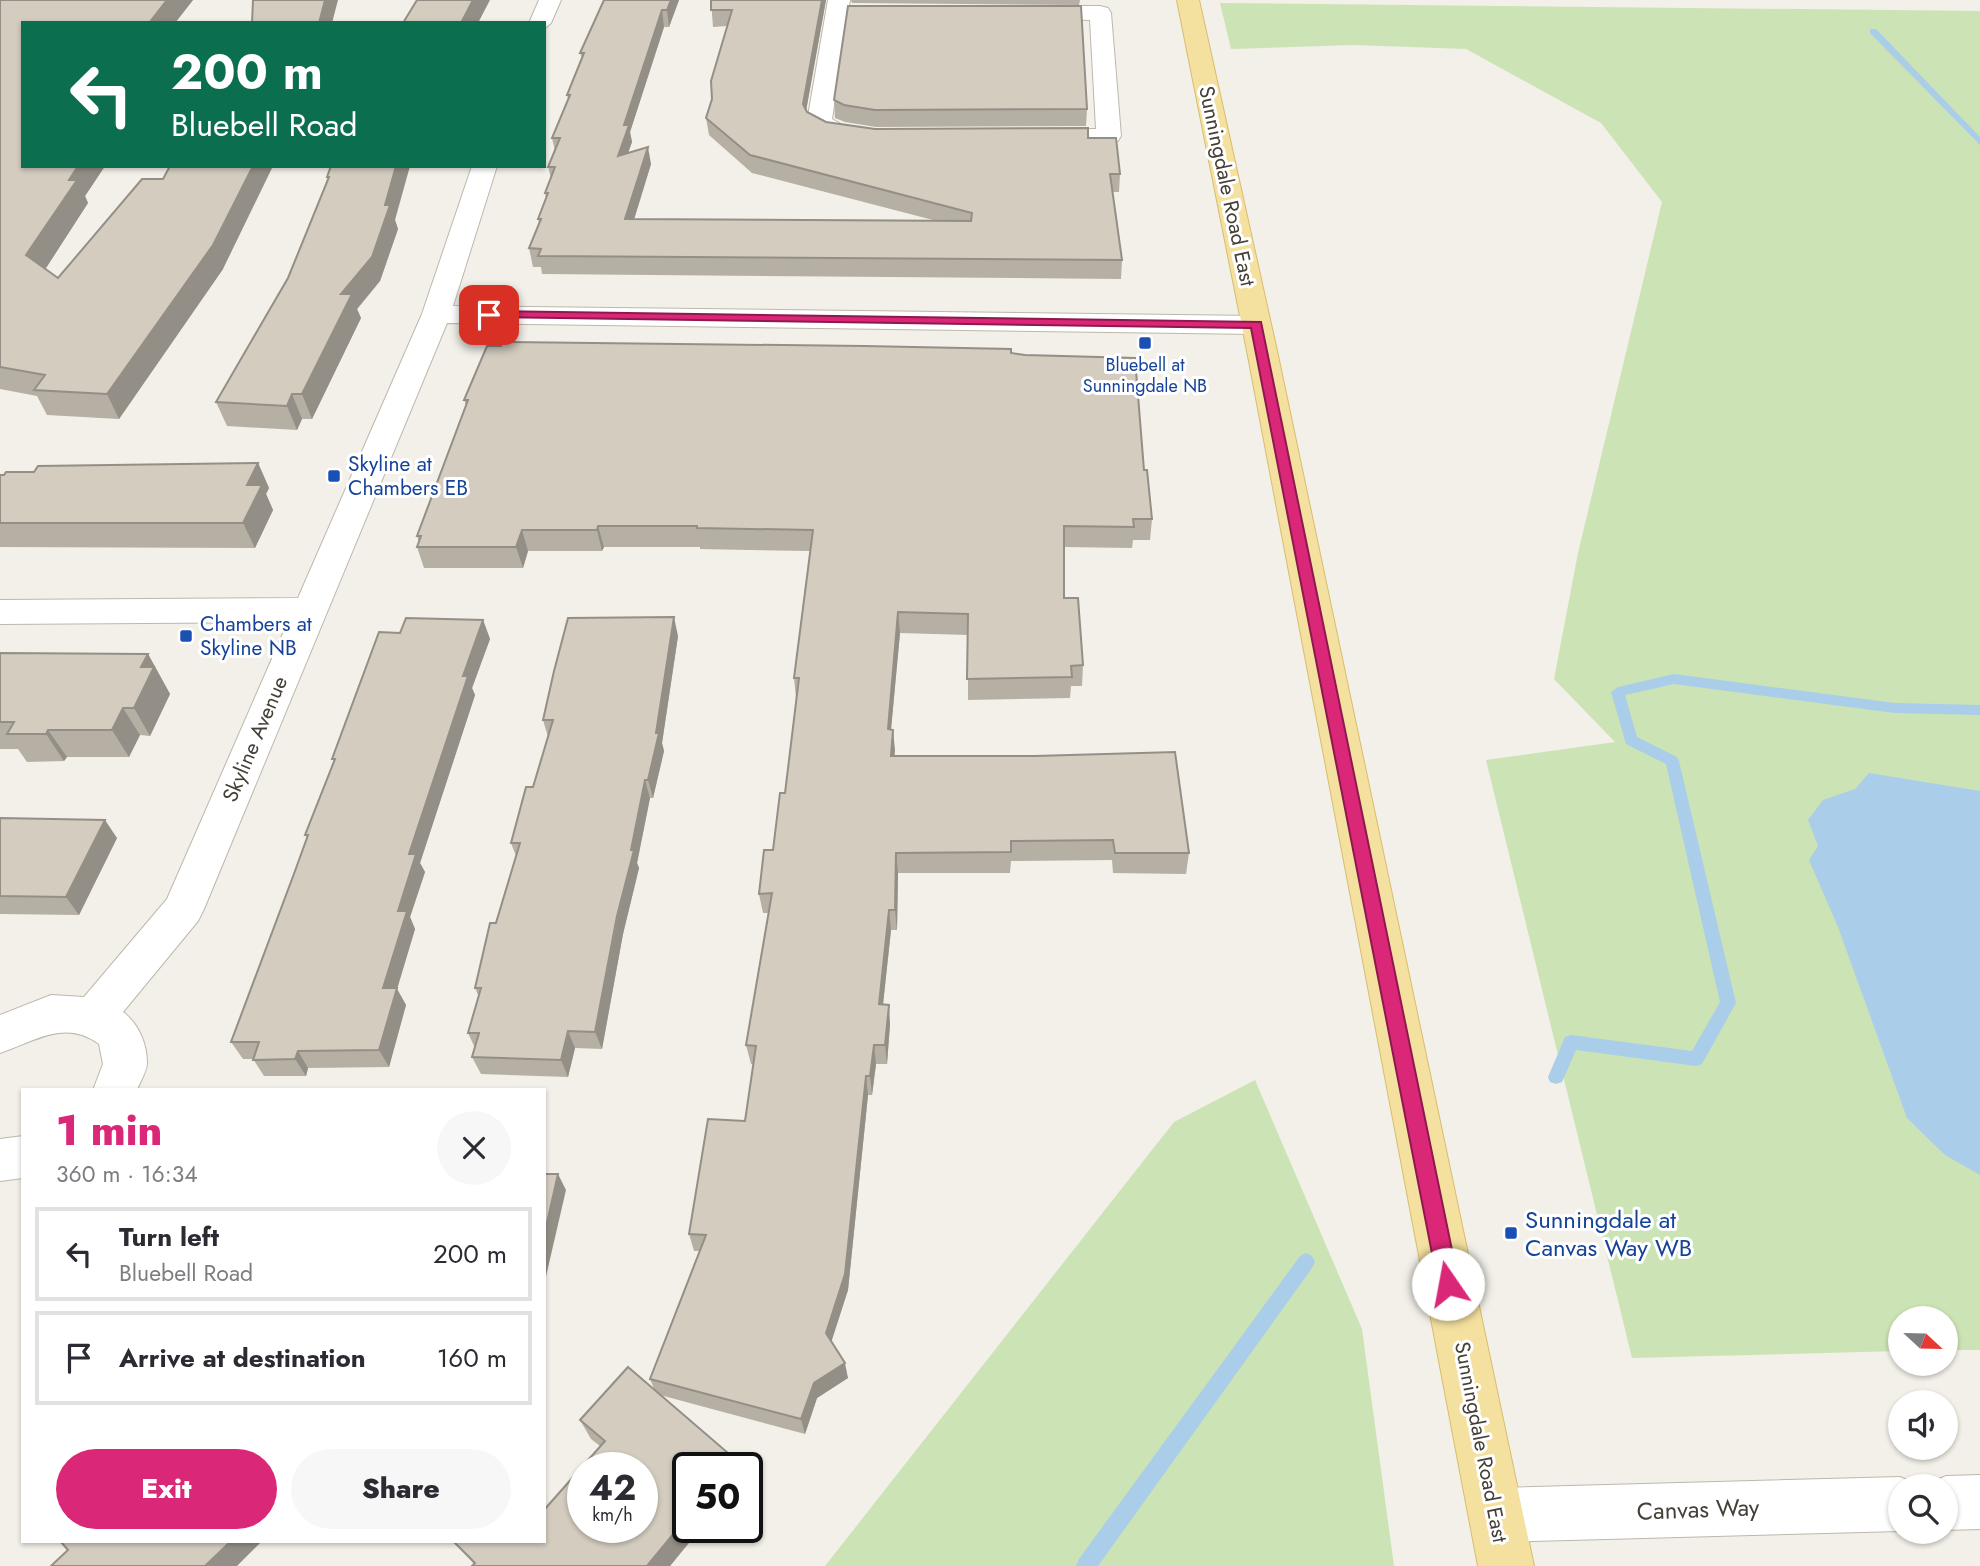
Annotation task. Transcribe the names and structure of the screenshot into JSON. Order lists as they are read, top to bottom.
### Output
{
  "streets": {
    "main road": ["Sunningdale Road East"],
    "street": ["Skyline Avenue", "Canvas Way"]
  },
  "crossings": [
    ["Sunningdale Road East", "Canvas Way"]
  ],
  "places": {
    "transit": [
      "Bluebell at Sunningdale NB",
      "Skyline at Chambers EB",
      "Chambers at Skyline NB",
      "Sunningdale at Canvas Way WB"
    ]
  },
  "north": "right",
  "page": {
    "turn": ["200 m", "Bluebell Road"],
    "heading": ["1 min", "360 m · 16:34"],
    "list": [
      {
        "name": "Turn left",
        "note": "Bluebell Road",
        "value": "200 m"
      },
      {
        "name": "Arrive at destination",
        "value": "160 m"
      }
    ],
    "buttons": ["Exit", "Share"],
    "speed": "42 km/h",
    "limit": "50"
  }
}
